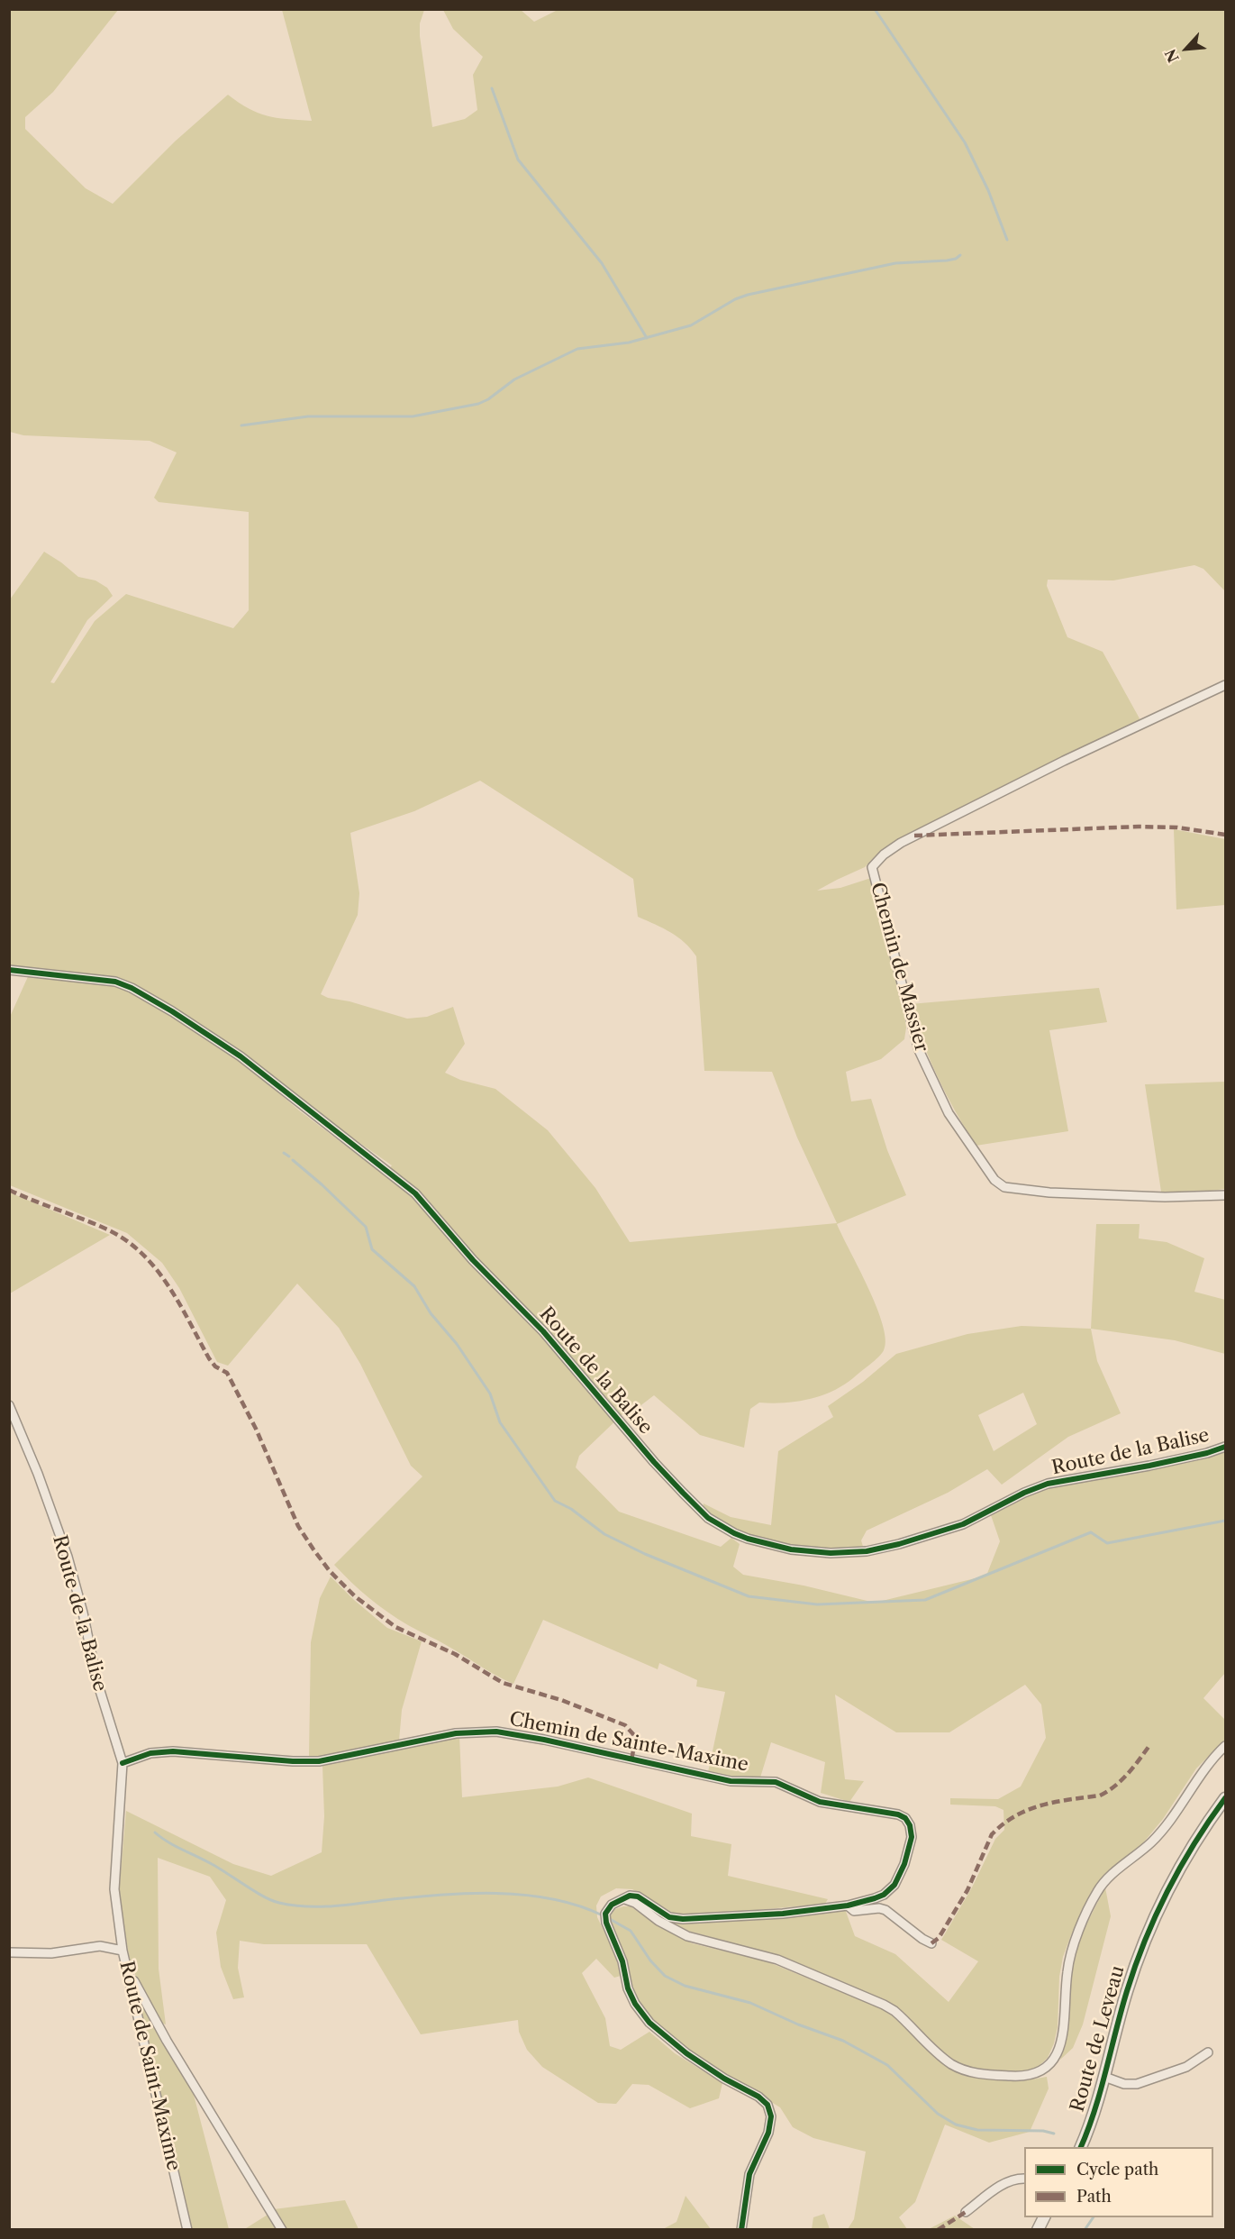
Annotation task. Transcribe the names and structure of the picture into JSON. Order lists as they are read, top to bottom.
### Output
{
  "streets": {
    "street": [
      "Chemin de Massier",
      "Route de la Balise",
      "Chemin de Sainte-Maxime",
      "Route de Leveau",
      "Route de Saint-Maxime"
    ]
  },
  "crossings": [
    ["Route de la Balise", "Chemin de Sainte-Maxime"]
  ],
  "legend": ["Cycle path", "Path"],
  "north": "bottom left"
}
